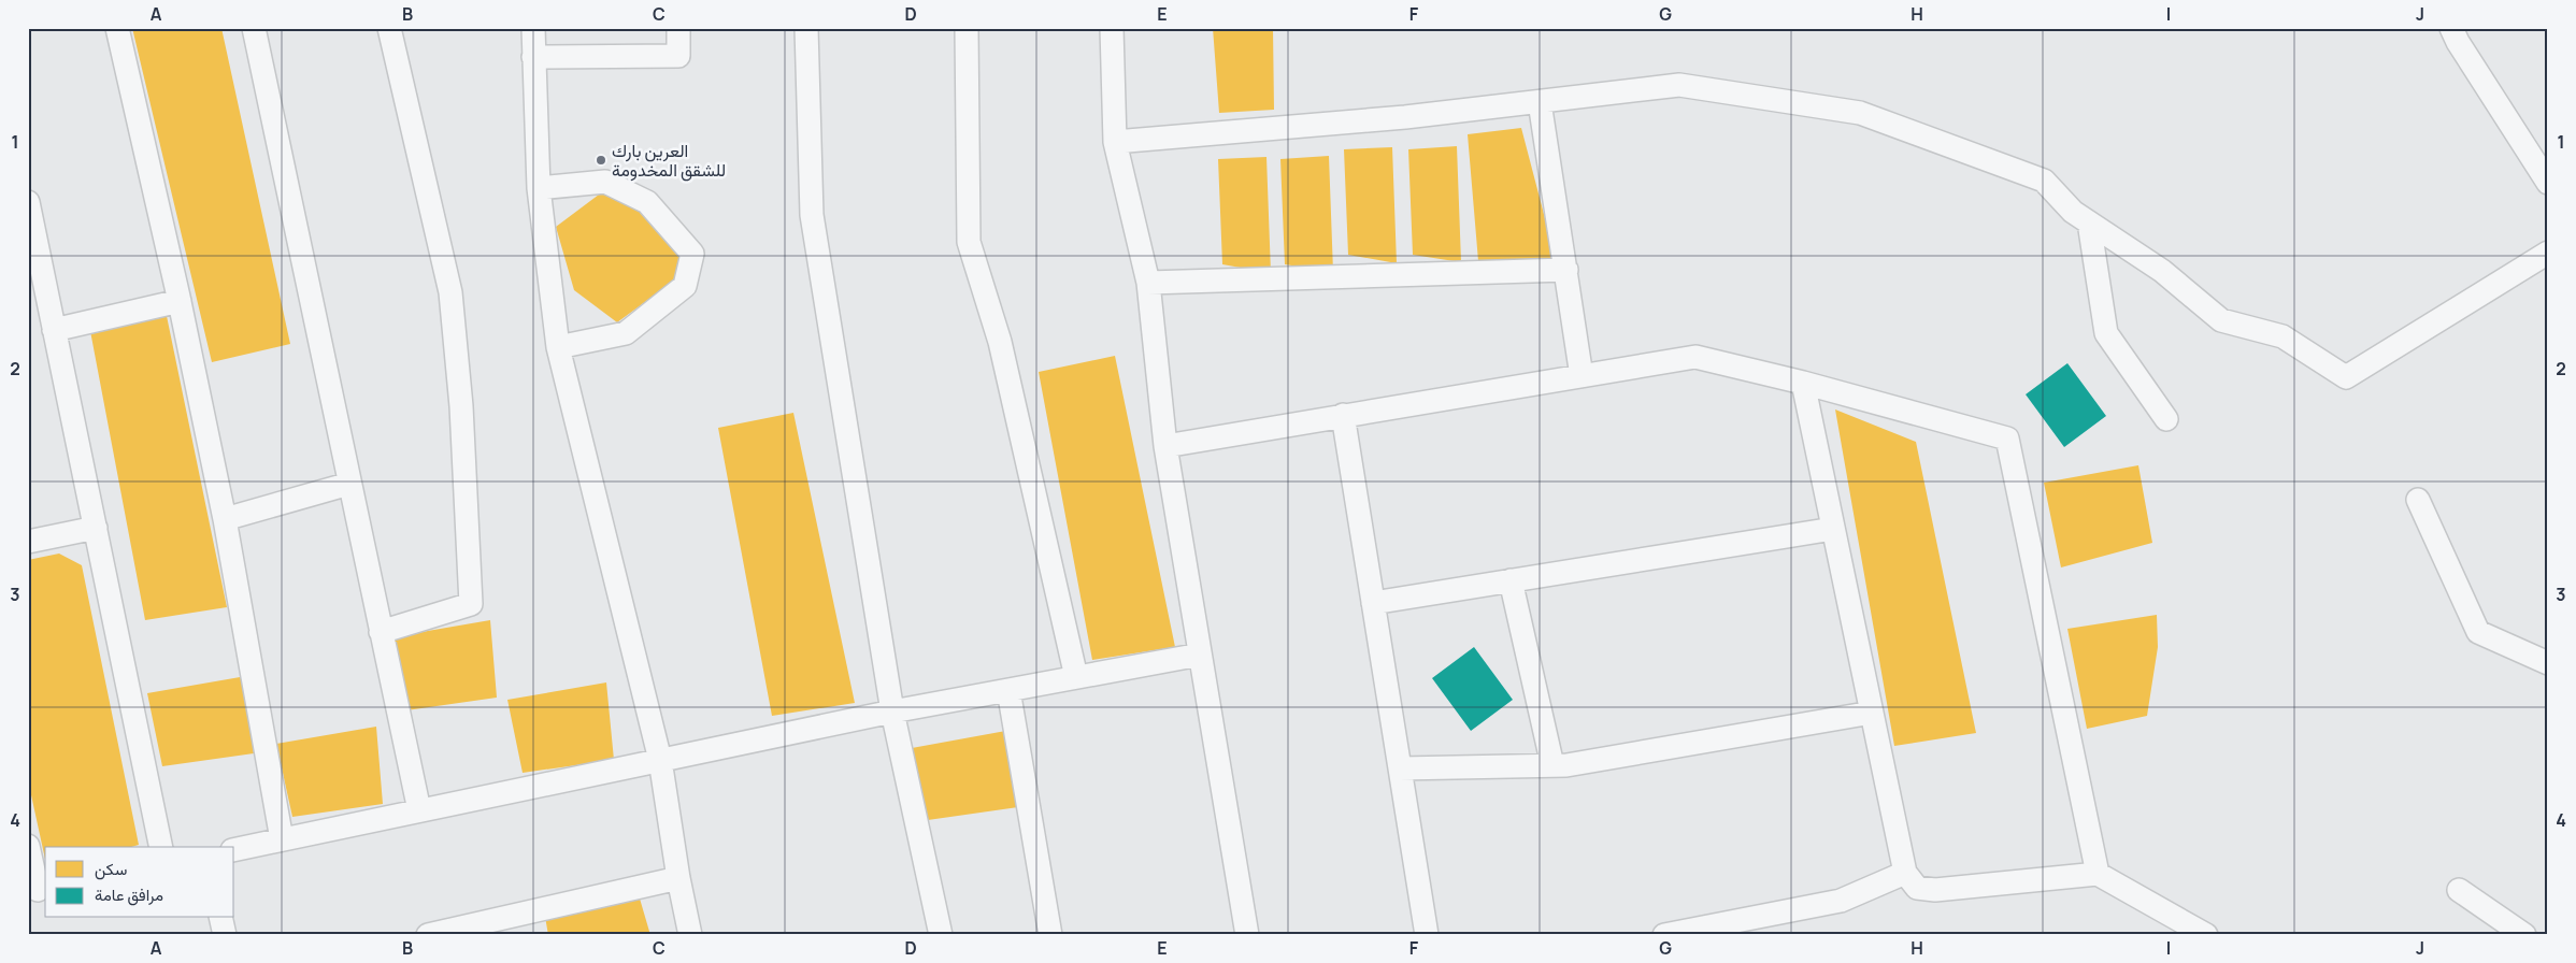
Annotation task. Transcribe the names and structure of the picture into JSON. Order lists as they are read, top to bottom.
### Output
{
  "places": ["العرين بارك للشقق المخدومة"],
  "legend": ["سكن", "مرافق عامة"],
  "grid": {
    "columns": [
      "A",
      "B",
      "C",
      "D",
      "E",
      "F",
      "G",
      "H",
      "I",
      "J"
    ],
    "rows": [
      "1",
      "2",
      "3",
      "4"
    ]
  }
}
